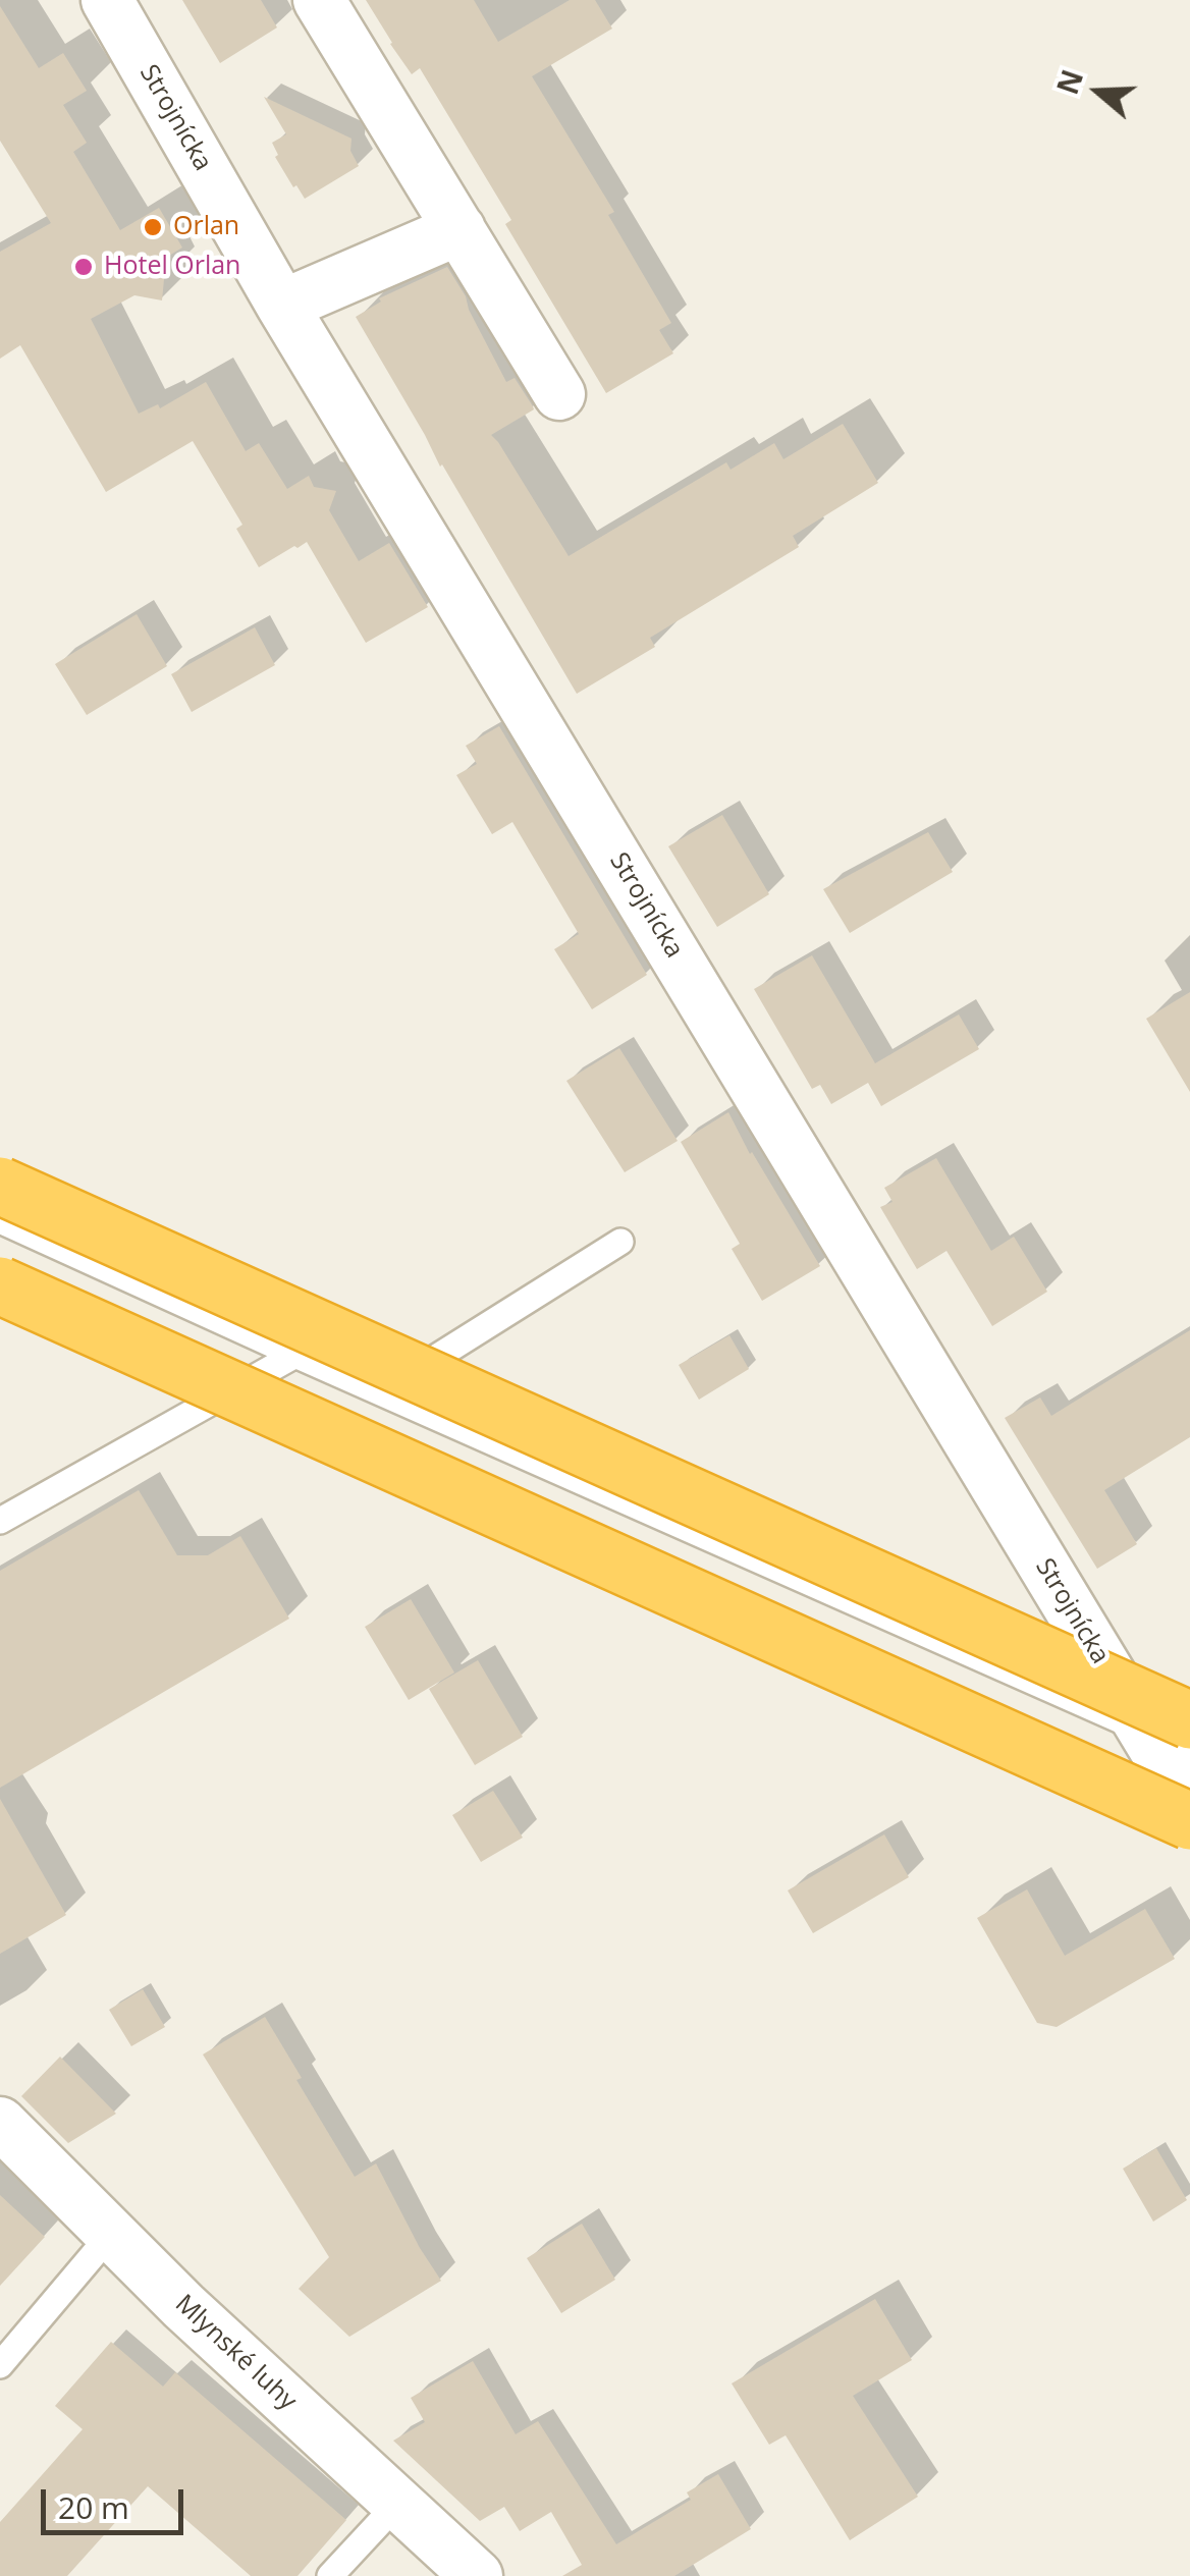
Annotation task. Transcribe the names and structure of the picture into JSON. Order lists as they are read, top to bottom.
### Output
{
  "streets": {
    "street": ["Strojnícka", "Mlynské luhy"]
  },
  "places": ["Orlan", "Hotel Orlan"],
  "scale_bar": "20 m",
  "north": "left"
}
